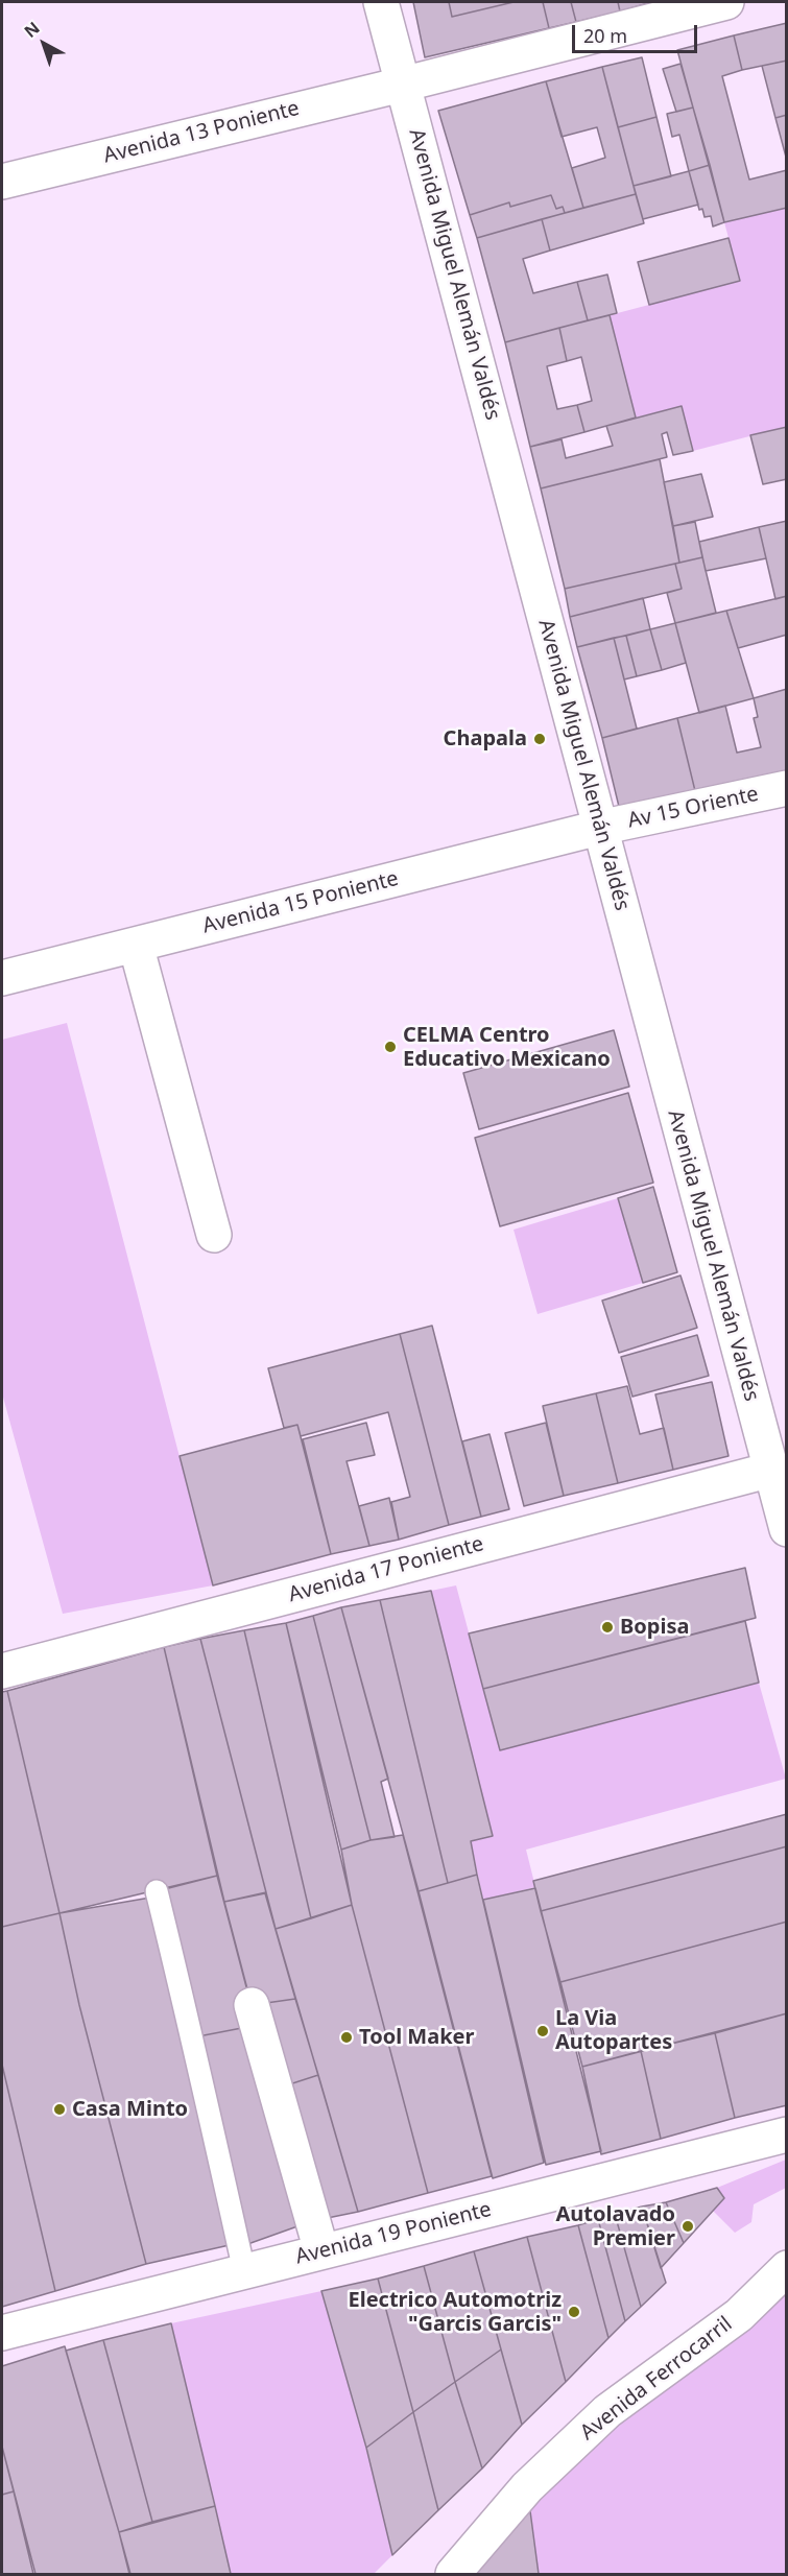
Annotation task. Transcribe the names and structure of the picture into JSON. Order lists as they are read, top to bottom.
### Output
{
  "streets": {
    "street": [
      "Avenida 13 Poniente",
      "Avenida Miguel Alemán Valdés",
      "Av 15 Oriente",
      "Avenida 15 Poniente",
      "Avenida 17 Poniente",
      "Avenida 19 Poniente",
      "Avenida Ferrocarril"
    ]
  },
  "crossings": [
    ["Avenida 13 Poniente", "Avenida Miguel Alemán Valdés"],
    ["Avenida Miguel Alemán Valdés", "Av 15 Oriente"],
    ["Avenida Miguel Alemán Valdés", "Avenida 15 Poniente"],
    ["Avenida Miguel Alemán Valdés", "Avenida 17 Poniente"],
    ["Av 15 Oriente", "Avenida 15 Poniente"]
  ],
  "places": [
    "Chapala",
    "CELMA Centro Educativo Mexicano",
    "Bopisa",
    "La Via Autopartes",
    "Tool Maker",
    "Casa Minto",
    "Autolavado Premier",
    "Electrico Automotriz \"Garcis Garcis\""
  ],
  "scale_bar": "20 m",
  "north": "top left"
}
